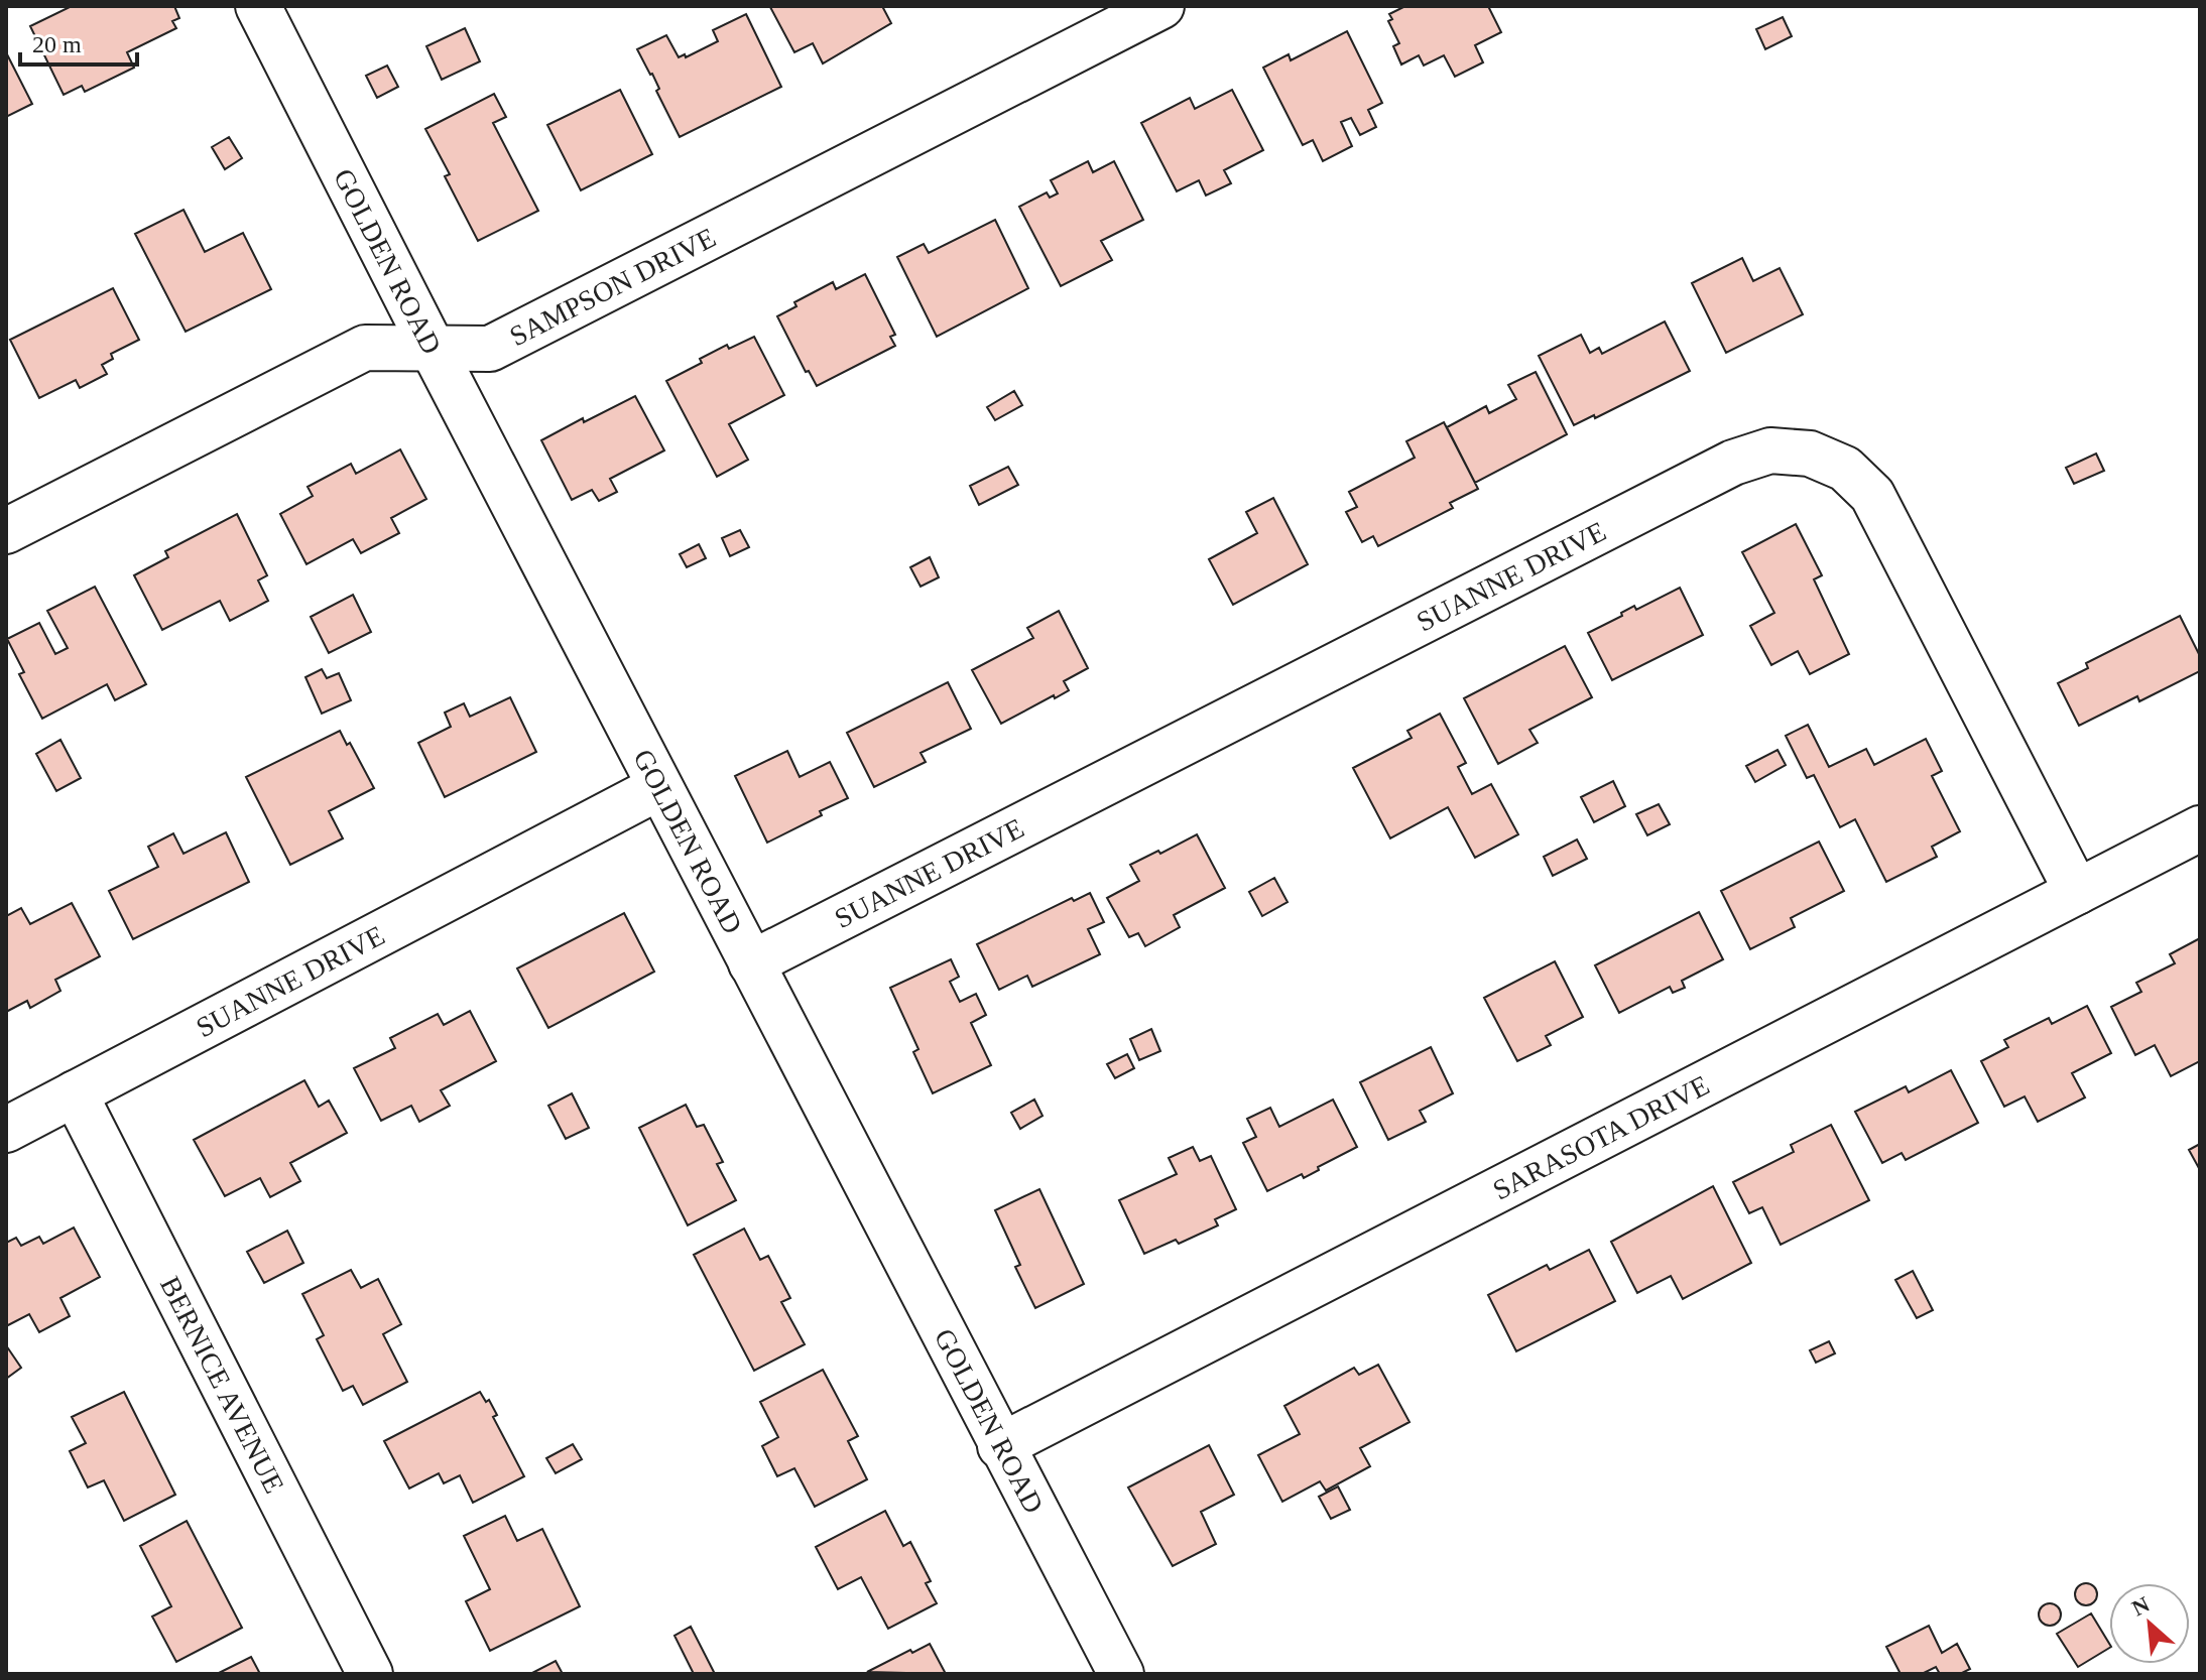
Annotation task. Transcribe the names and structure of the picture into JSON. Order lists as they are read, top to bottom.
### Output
{
  "streets": {
    "street": [
      "GOLDEN ROAD",
      "SAMPSON DRIVE",
      "SUANNE DRIVE",
      "SARASOTA DRIVE",
      "BERNICE AVENUE"
    ]
  },
  "crossings": [
    ["GOLDEN ROAD", "SAMPSON DRIVE"],
    ["GOLDEN ROAD", "SUANNE DRIVE"],
    ["GOLDEN ROAD", "SARASOTA DRIVE"],
    ["SUANNE DRIVE", "SARASOTA DRIVE"],
    ["SUANNE DRIVE", "BERNICE AVENUE"]
  ],
  "scale_bar": "20 m",
  "north": "top left"
}
